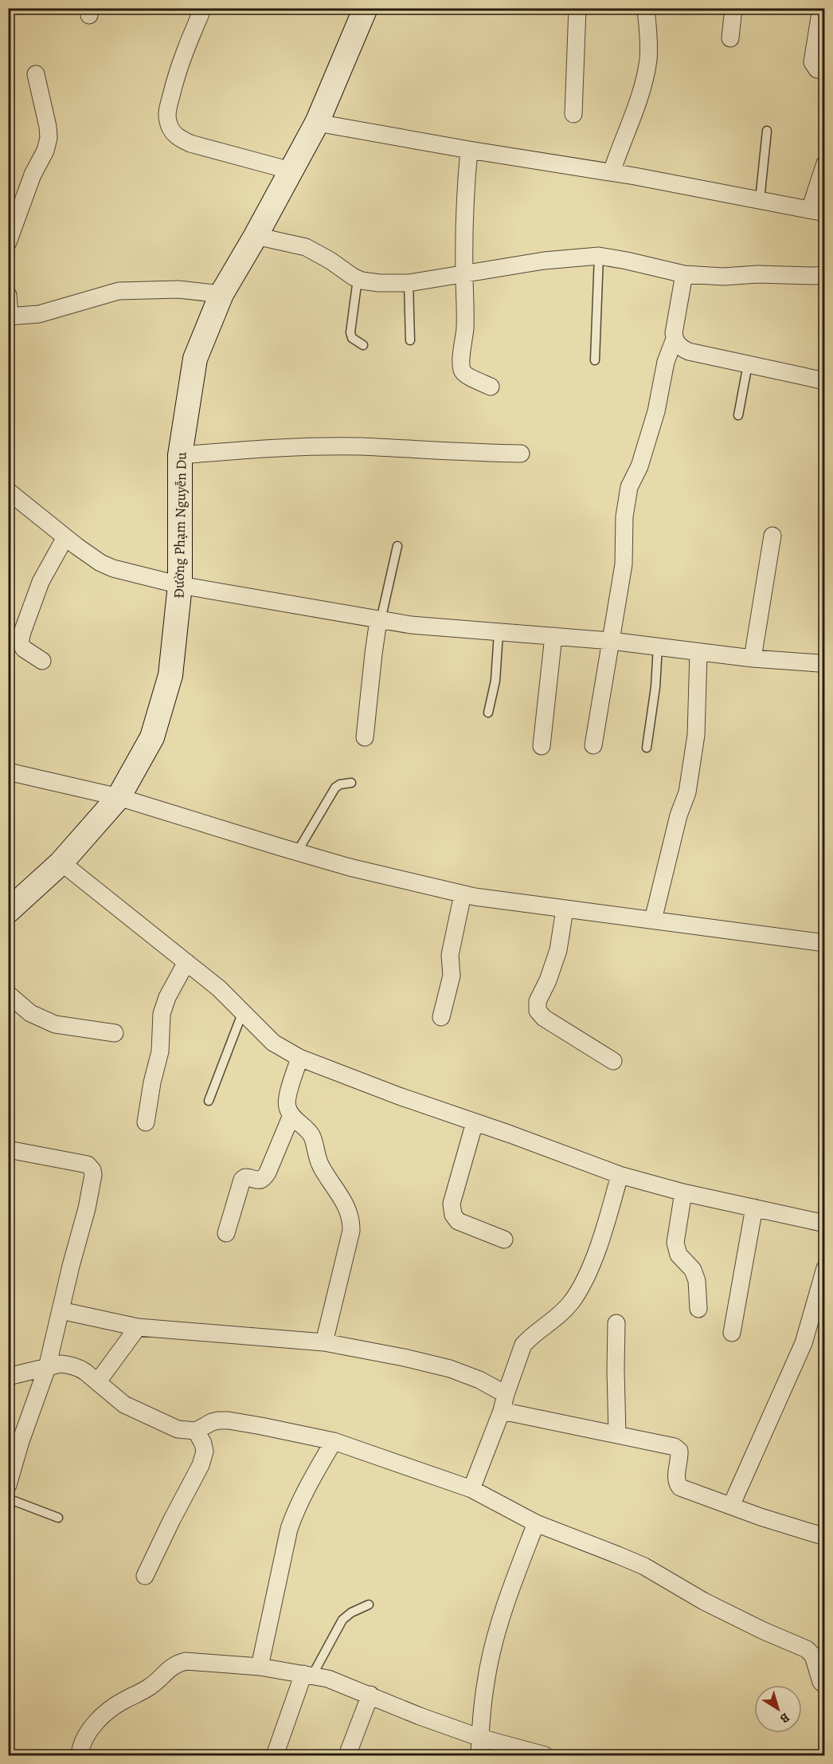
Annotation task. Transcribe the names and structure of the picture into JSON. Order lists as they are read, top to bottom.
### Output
{
  "streets": {
    "main road": ["Đường Phạm Nguyễn Du"]
  },
  "north": "bottom right"
}
